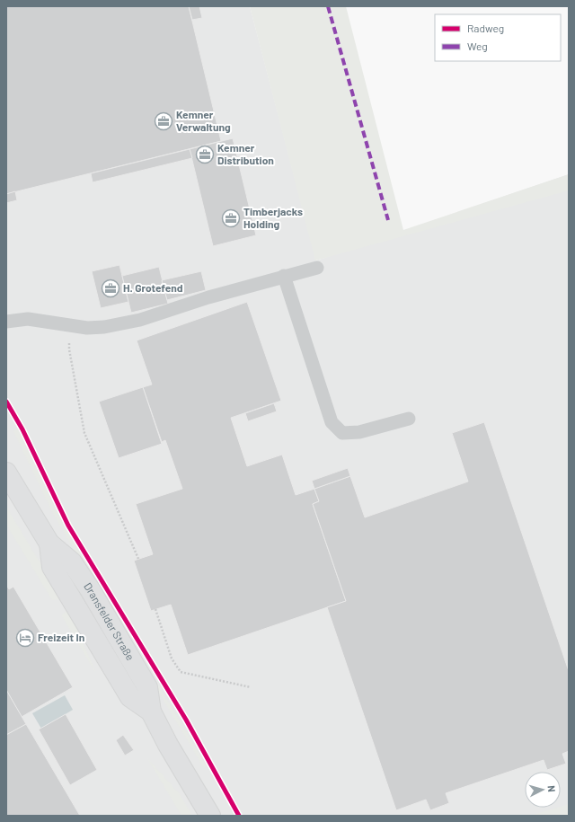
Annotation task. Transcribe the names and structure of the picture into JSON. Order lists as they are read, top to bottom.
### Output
{
  "streets": {
    "main road": ["Dransfelder Straße"]
  },
  "places": {
    "office": [
      "Kemner Verwaltung",
      "Kemner Distribution",
      "Timberjacks Holding",
      "H. Grotefend"
    ],
    "hotel": ["Freizeit In"]
  },
  "legend": ["Radweg", "Weg"],
  "north": "right"
}
